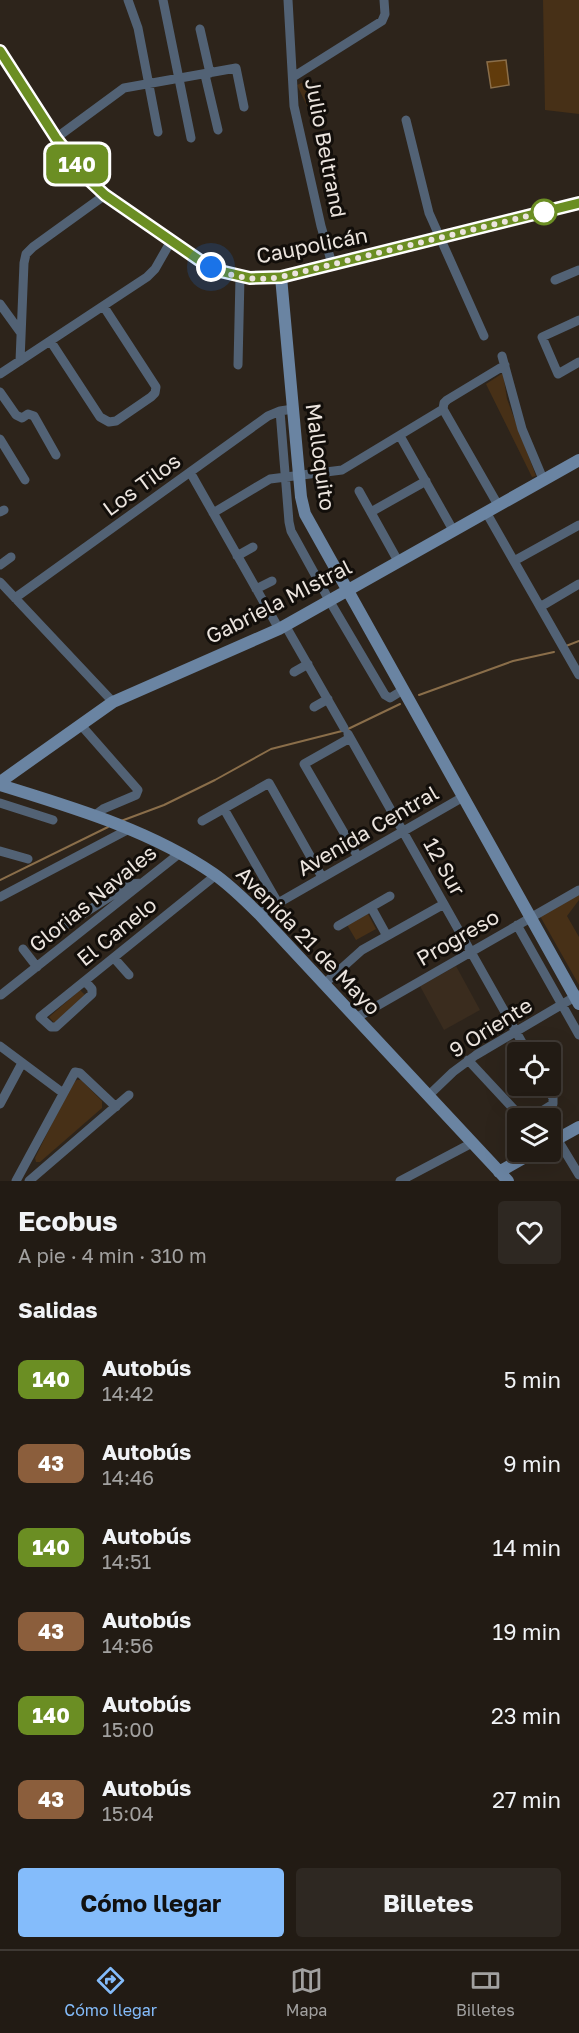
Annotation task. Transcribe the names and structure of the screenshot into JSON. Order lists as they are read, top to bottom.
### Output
{
  "streets": {
    "street": [
      "Julio Beltrand",
      "Caupolicán",
      "Malloquito",
      "Los Tilos",
      "Gabriela MIstral",
      "Avenida Central",
      "12 Sur",
      "Glorias Navales",
      "El Canelo",
      "Progreso",
      "Avenida 21 de Mayo",
      "9 Oriente"
    ]
  },
  "crossings": [
    ["Julio Beltrand", "Caupolicán"],
    ["Caupolicán", "Malloquito"],
    ["Malloquito", "Los Tilos"],
    ["Malloquito", "Gabriela MIstral"],
    ["Malloquito", "Avenida Central"],
    ["Malloquito", "Progreso"],
    ["Malloquito", "9 Oriente"],
    ["Los Tilos", "12 Sur"],
    ["Gabriela MIstral", "12 Sur"],
    ["Gabriela MIstral", "Avenida 21 de Mayo"],
    ["Avenida Central", "12 Sur"],
    ["Avenida Central", "Avenida 21 de Mayo"],
    ["12 Sur", "Progreso"],
    ["12 Sur", "9 Oriente"],
    ["Glorias Navales", "Avenida 21 de Mayo"],
    ["El Canelo", "Avenida 21 de Mayo"],
    ["Progreso", "Avenida 21 de Mayo"],
    ["Avenida 21 de Mayo", "9 Oriente"]
  ],
  "lines": ["bus line 140"],
  "page": {
    "on_map": "140",
    "heading": [
      ["Ecobus", "A pie · 4 min · 310 m"],
      "Salidas"
    ],
    "list": [
      {
        "mark": "140",
        "name": "Autobús",
        "note": "14:42",
        "value": "5 min"
      },
      {
        "mark": "43",
        "name": "Autobús",
        "note": "14:46",
        "value": "9 min"
      },
      {
        "mark": "140",
        "name": "Autobús",
        "note": "14:51",
        "value": "14 min"
      },
      {
        "mark": "43",
        "name": "Autobús",
        "note": "14:56",
        "value": "19 min"
      },
      {
        "mark": "140",
        "name": "Autobús",
        "note": "15:00",
        "value": "23 min"
      },
      {
        "mark": "43",
        "name": "Autobús",
        "note": "15:04",
        "value": "27 min"
      }
    ],
    "buttons": ["Cómo llegar", "Billetes"],
    "tabs": ["Cómo llegar", "Mapa", "Billetes"]
  }
}
